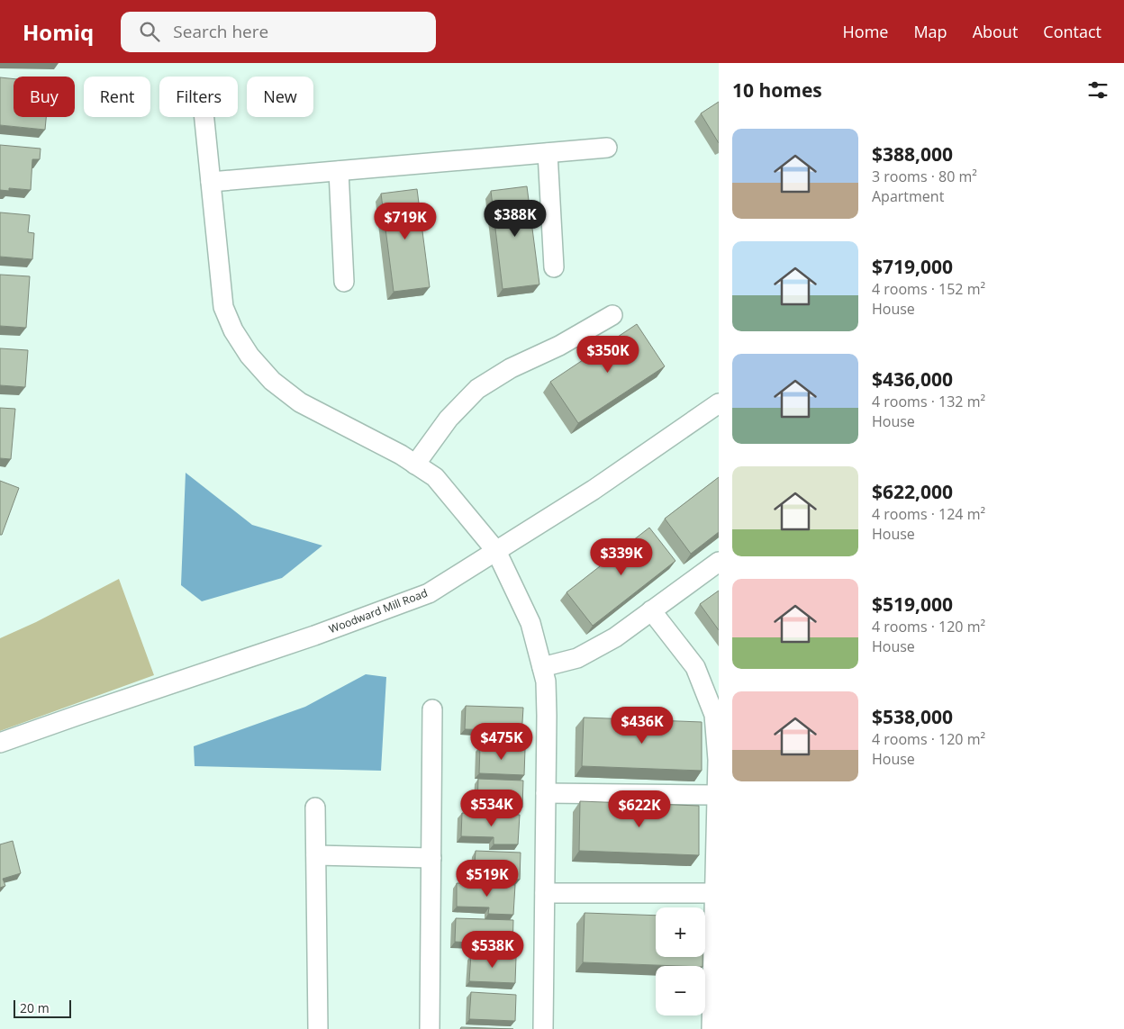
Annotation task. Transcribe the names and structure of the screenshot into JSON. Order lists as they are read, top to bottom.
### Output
{
  "streets": {
    "street": ["Woodward Mill Road"]
  },
  "scale_bar": "20 m",
  "page": {
    "header": "Homiq",
    "search": "Search here",
    "nav": [
      "Home",
      "Map",
      "About",
      "Contact"
    ],
    "heading": "10 homes",
    "chip": [
      "Buy",
      "Rent",
      "Filters",
      "New"
    ],
    "list": [
      {
        "name": "$388,000",
        "note": "3 rooms · 80 m² · Apartment"
      },
      {
        "name": "$719,000",
        "note": "4 rooms · 152 m² · House"
      },
      {
        "name": "$436,000",
        "note": "4 rooms · 132 m² · House"
      },
      {
        "name": "$622,000",
        "note": "4 rooms · 124 m² · House"
      },
      {
        "name": "$519,000",
        "note": "4 rooms · 120 m² · House"
      },
      {
        "name": "$538,000",
        "note": "4 rooms · 120 m² · House"
      }
    ],
    "price": [
      "$388K",
      "$719K",
      "$350K",
      "$339K",
      "$436K",
      "$475K",
      "$534K",
      "$622K",
      "$519K",
      "$538K"
    ],
    "map_buttons": ["+", "−"],
    "scale": "20 m"
  }
}
